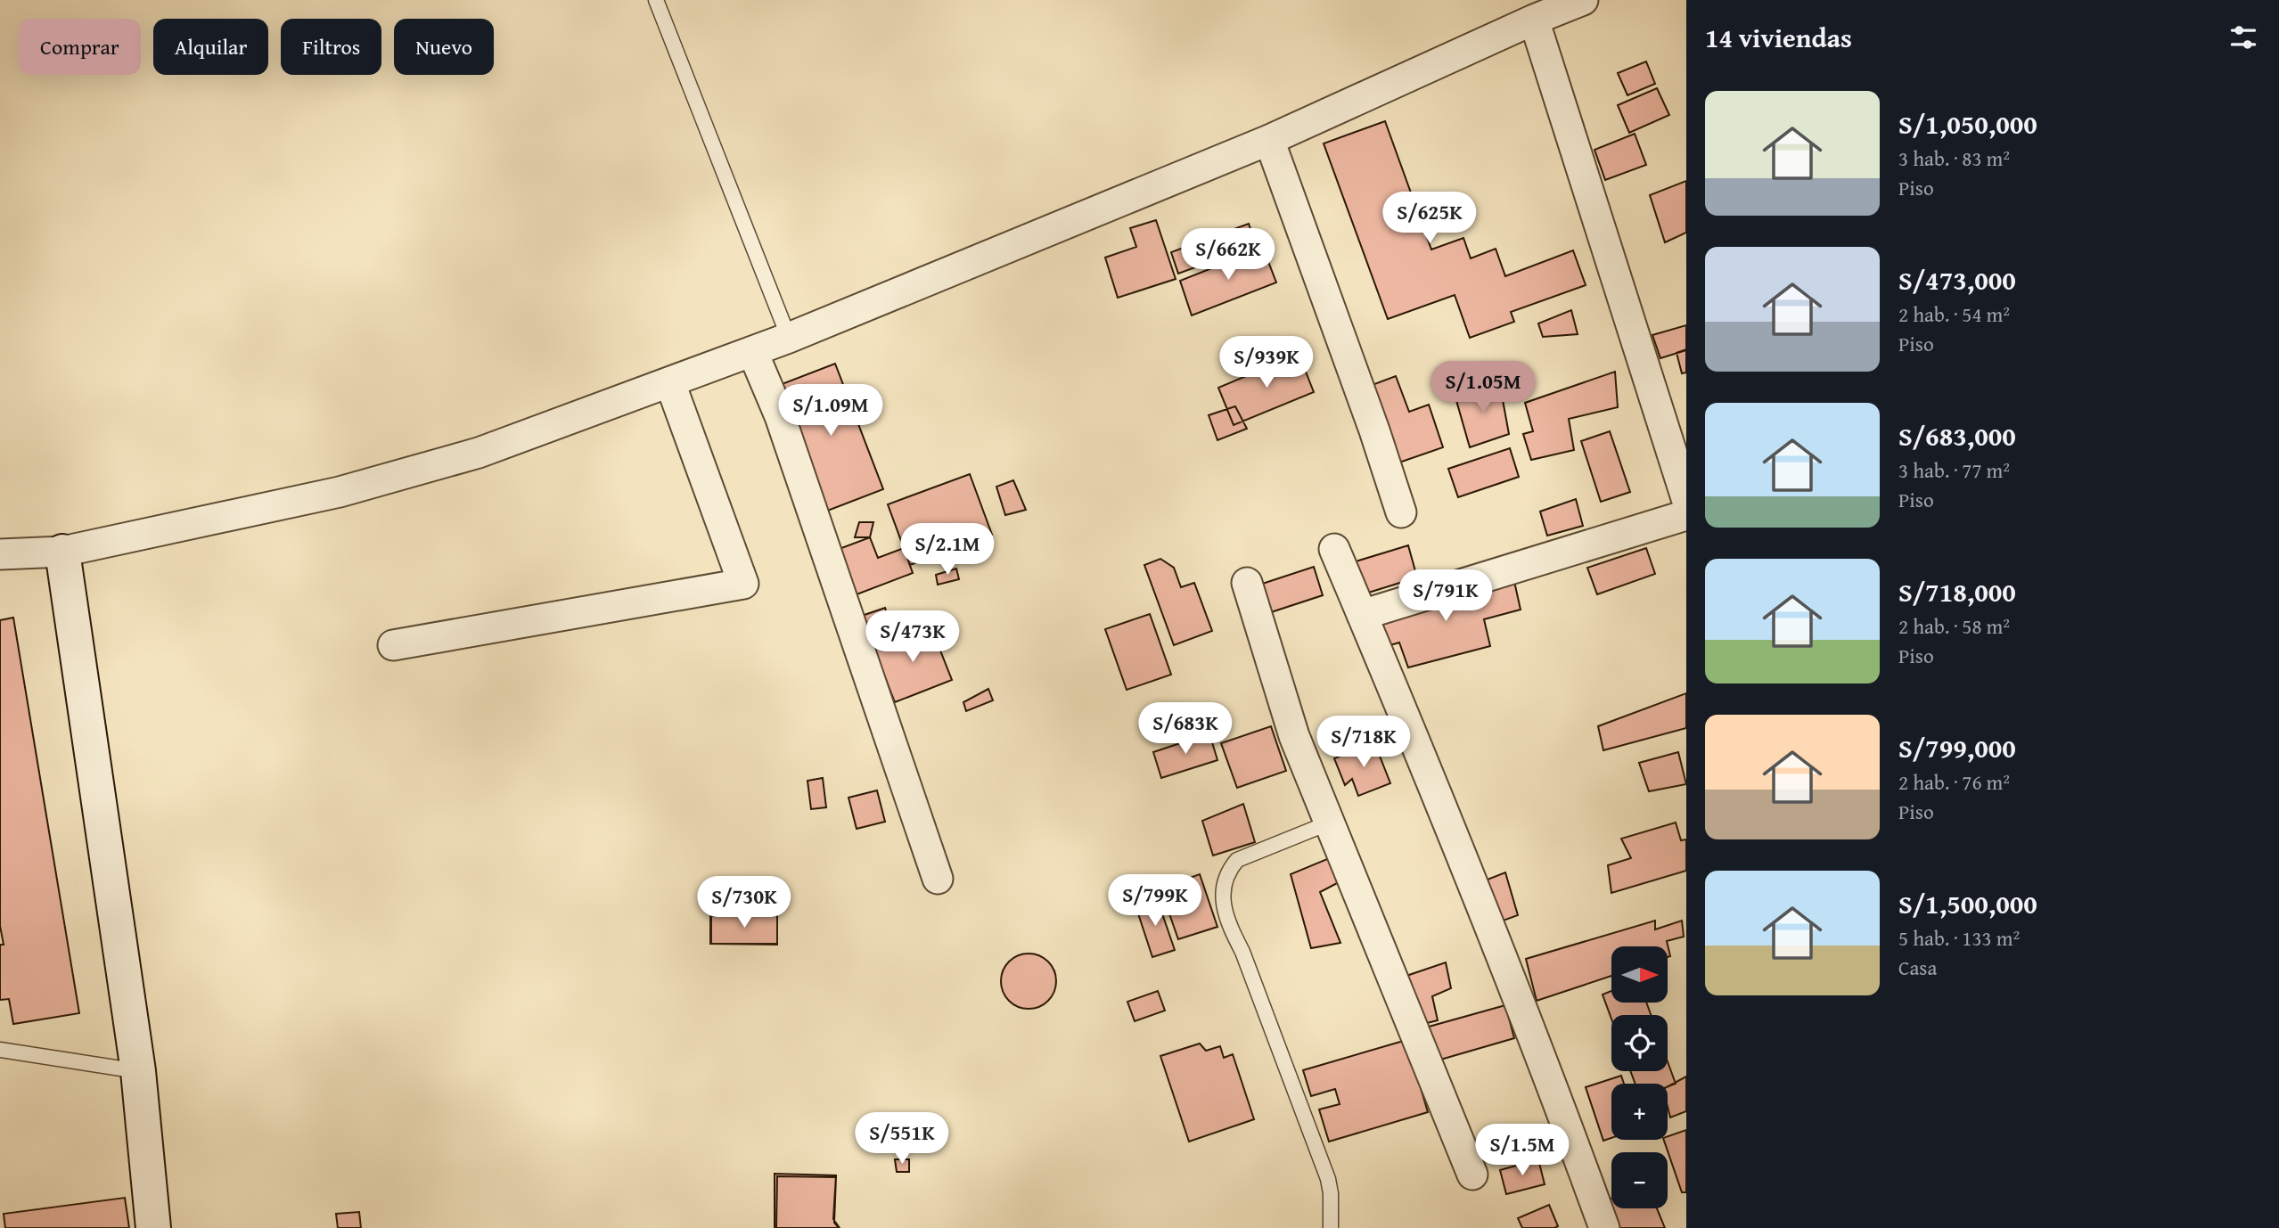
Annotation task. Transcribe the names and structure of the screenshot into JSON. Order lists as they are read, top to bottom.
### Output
{
  "north": "right",
  "page": {
    "heading": "14 viviendas",
    "chip": [
      "Comprar",
      "Alquilar",
      "Filtros",
      "Nuevo"
    ],
    "list": [
      {
        "name": "S/1,050,000",
        "note": "3 hab. · 83 m² · Piso"
      },
      {
        "name": "S/473,000",
        "note": "2 hab. · 54 m² · Piso"
      },
      {
        "name": "S/683,000",
        "note": "3 hab. · 77 m² · Piso"
      },
      {
        "name": "S/718,000",
        "note": "2 hab. · 58 m² · Piso"
      },
      {
        "name": "S/799,000",
        "note": "2 hab. · 76 m² · Piso"
      },
      {
        "name": "S/1,500,000",
        "note": "5 hab. · 133 m² · Casa"
      }
    ],
    "price": [
      "S/625K",
      "S/662K",
      "S/939K",
      "S/1.05M",
      "S/1.09M",
      "S/2.1M",
      "S/791K",
      "S/473K",
      "S/683K",
      "S/718K",
      "S/799K",
      "S/730K",
      "S/551K",
      "S/1.5M"
    ],
    "map_buttons": ["+", "−"]
  }
}
